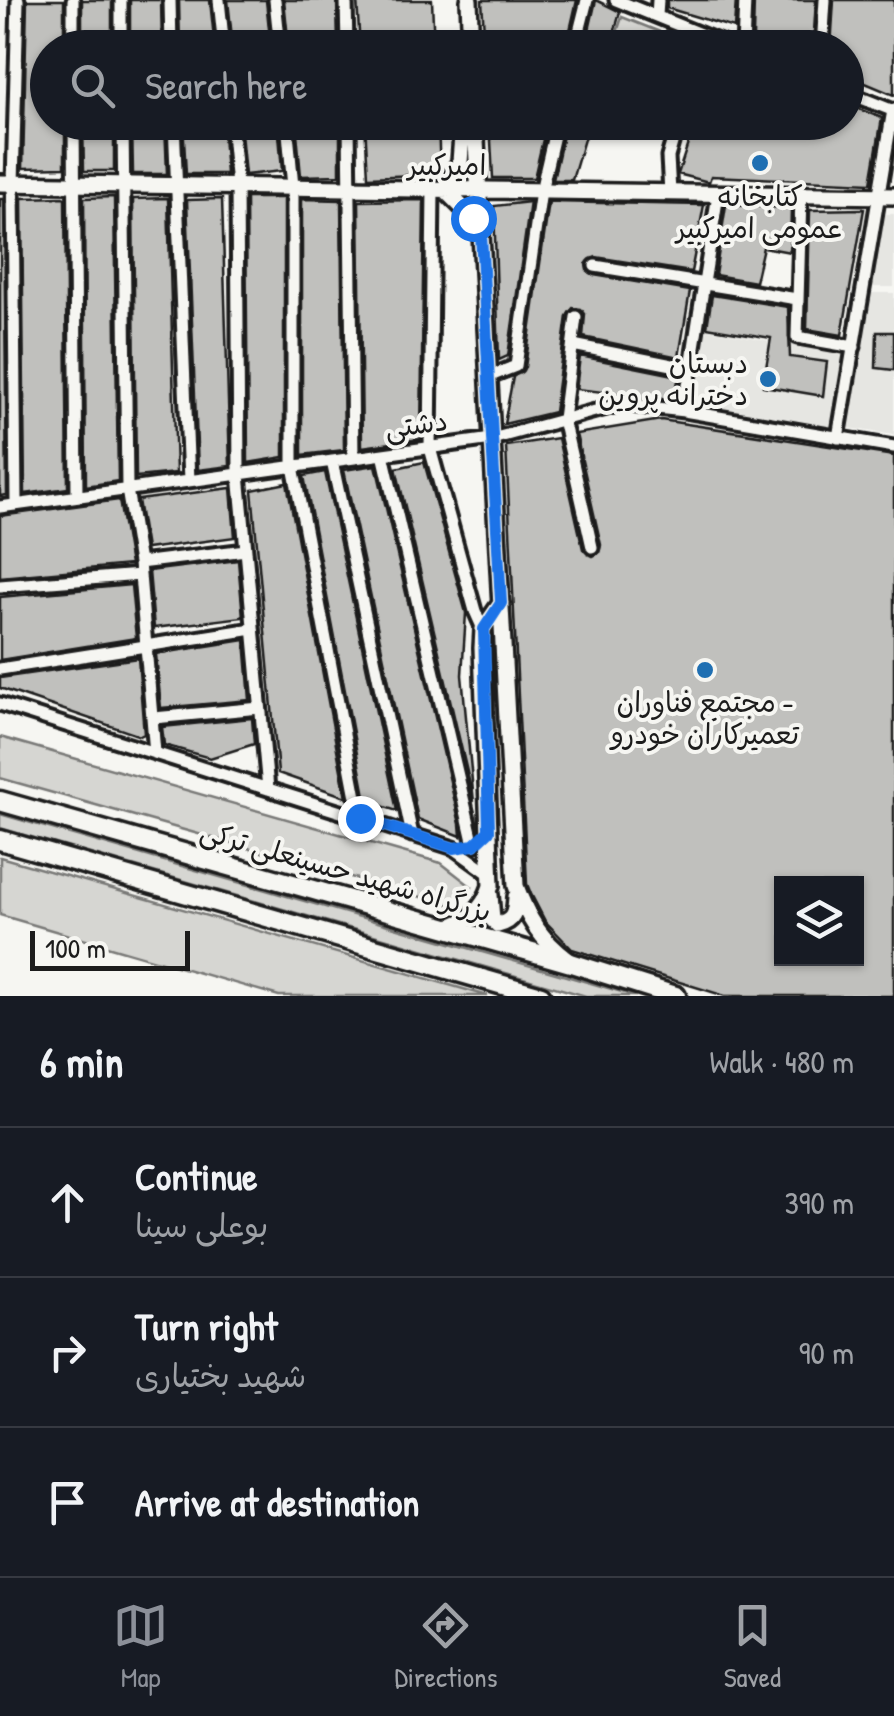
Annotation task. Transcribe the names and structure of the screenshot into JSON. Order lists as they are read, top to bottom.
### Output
{
  "streets": {
    "highway": ["بزرگراه شهید حسینعلی ترکی"],
    "main road": ["امیرکبیر"],
    "street": ["دشتی"]
  },
  "places": ["کتابخانه عمومی امیرکبیر", "دبستان دخترانه پروین", "مجتمع فناوران - تعمیرکاران خودرو"],
  "scale_bar": "100 m",
  "page": {
    "search": "Search here",
    "scale": "100 m",
    "heading": ["6 min", "Walk · 480 m"],
    "list": [
      ["Continue", "بوعلی سینا", "390 m"],
      ["Turn right", "شهید بختیاری", "90 m"],
      "Arrive at destination"
    ],
    "nav": ["Map", "Directions", "Saved"]
  }
}
